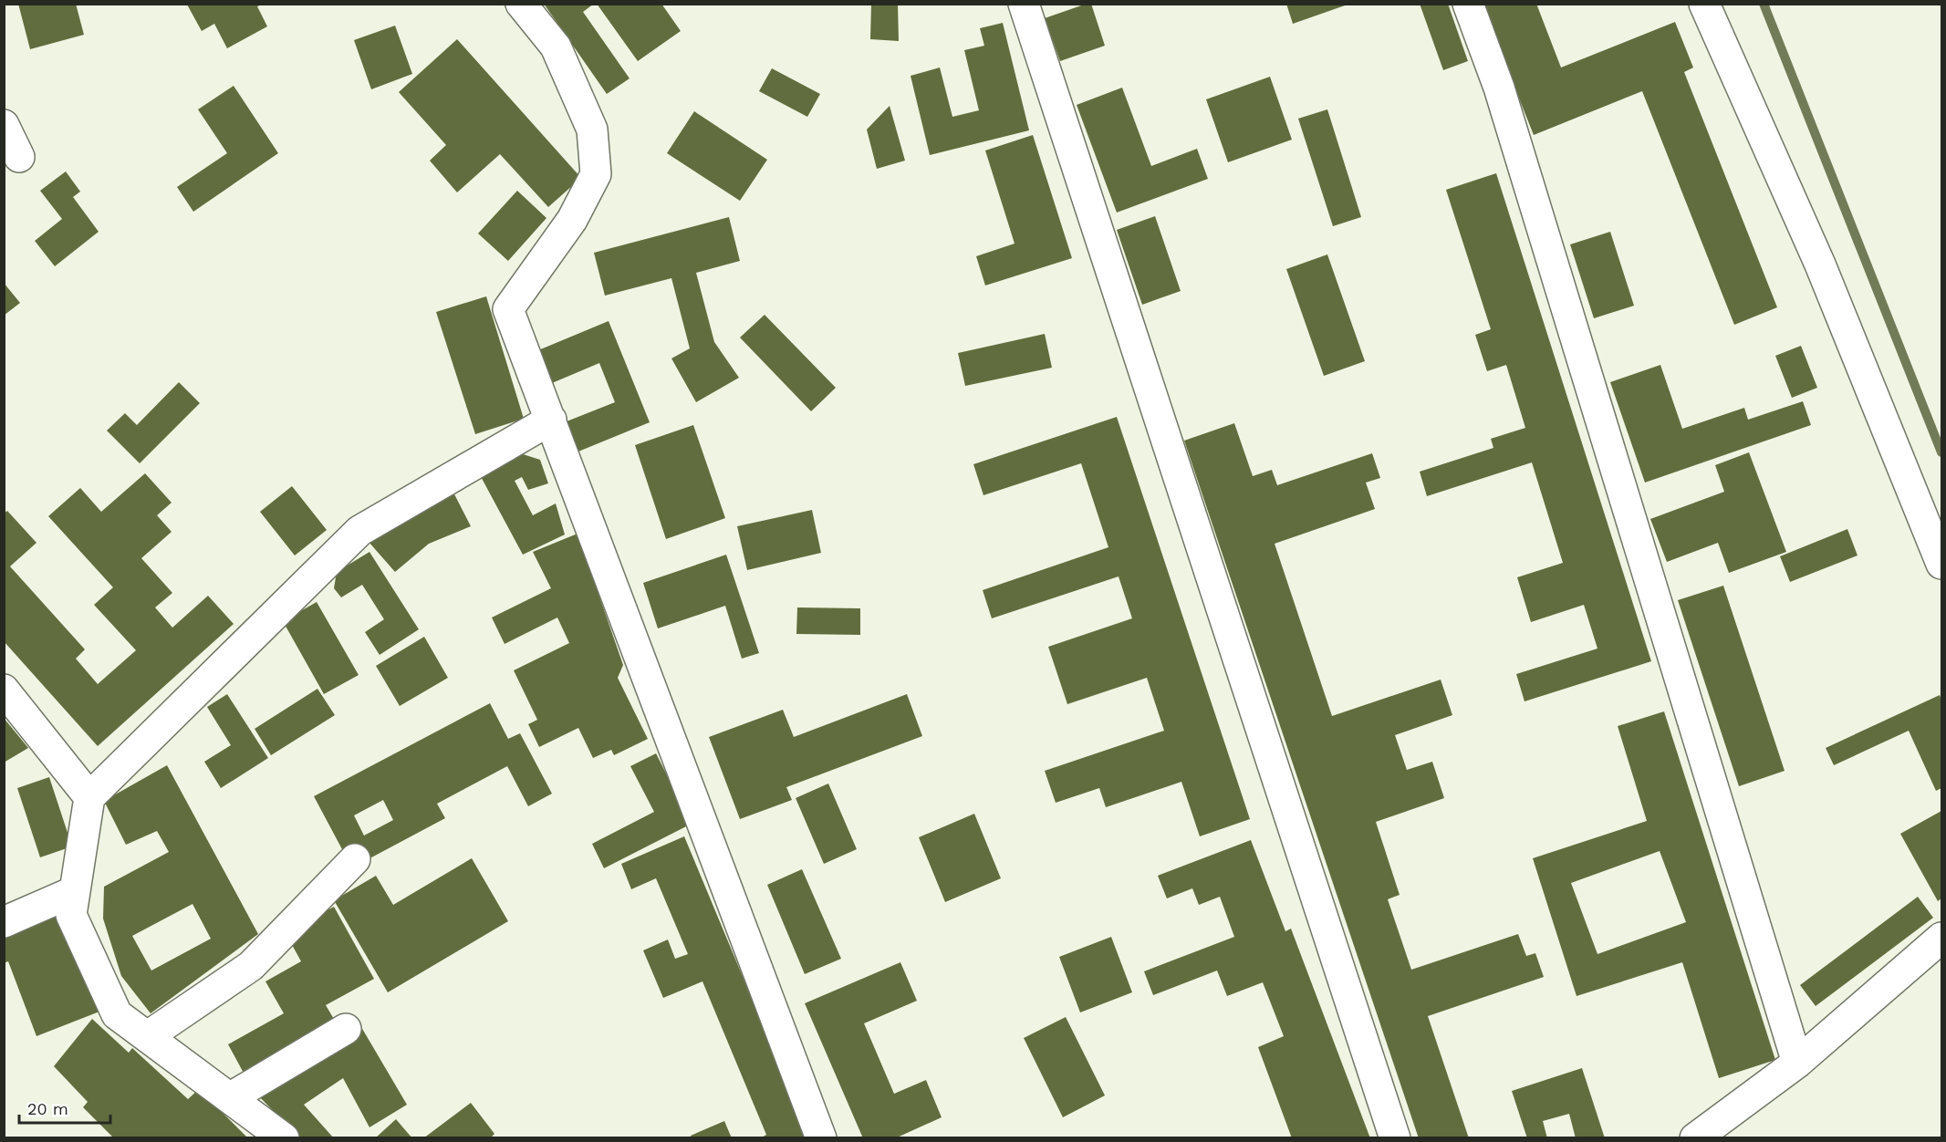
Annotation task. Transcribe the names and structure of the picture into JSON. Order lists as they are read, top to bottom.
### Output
{
  "scale_bar": "20 m"
}
